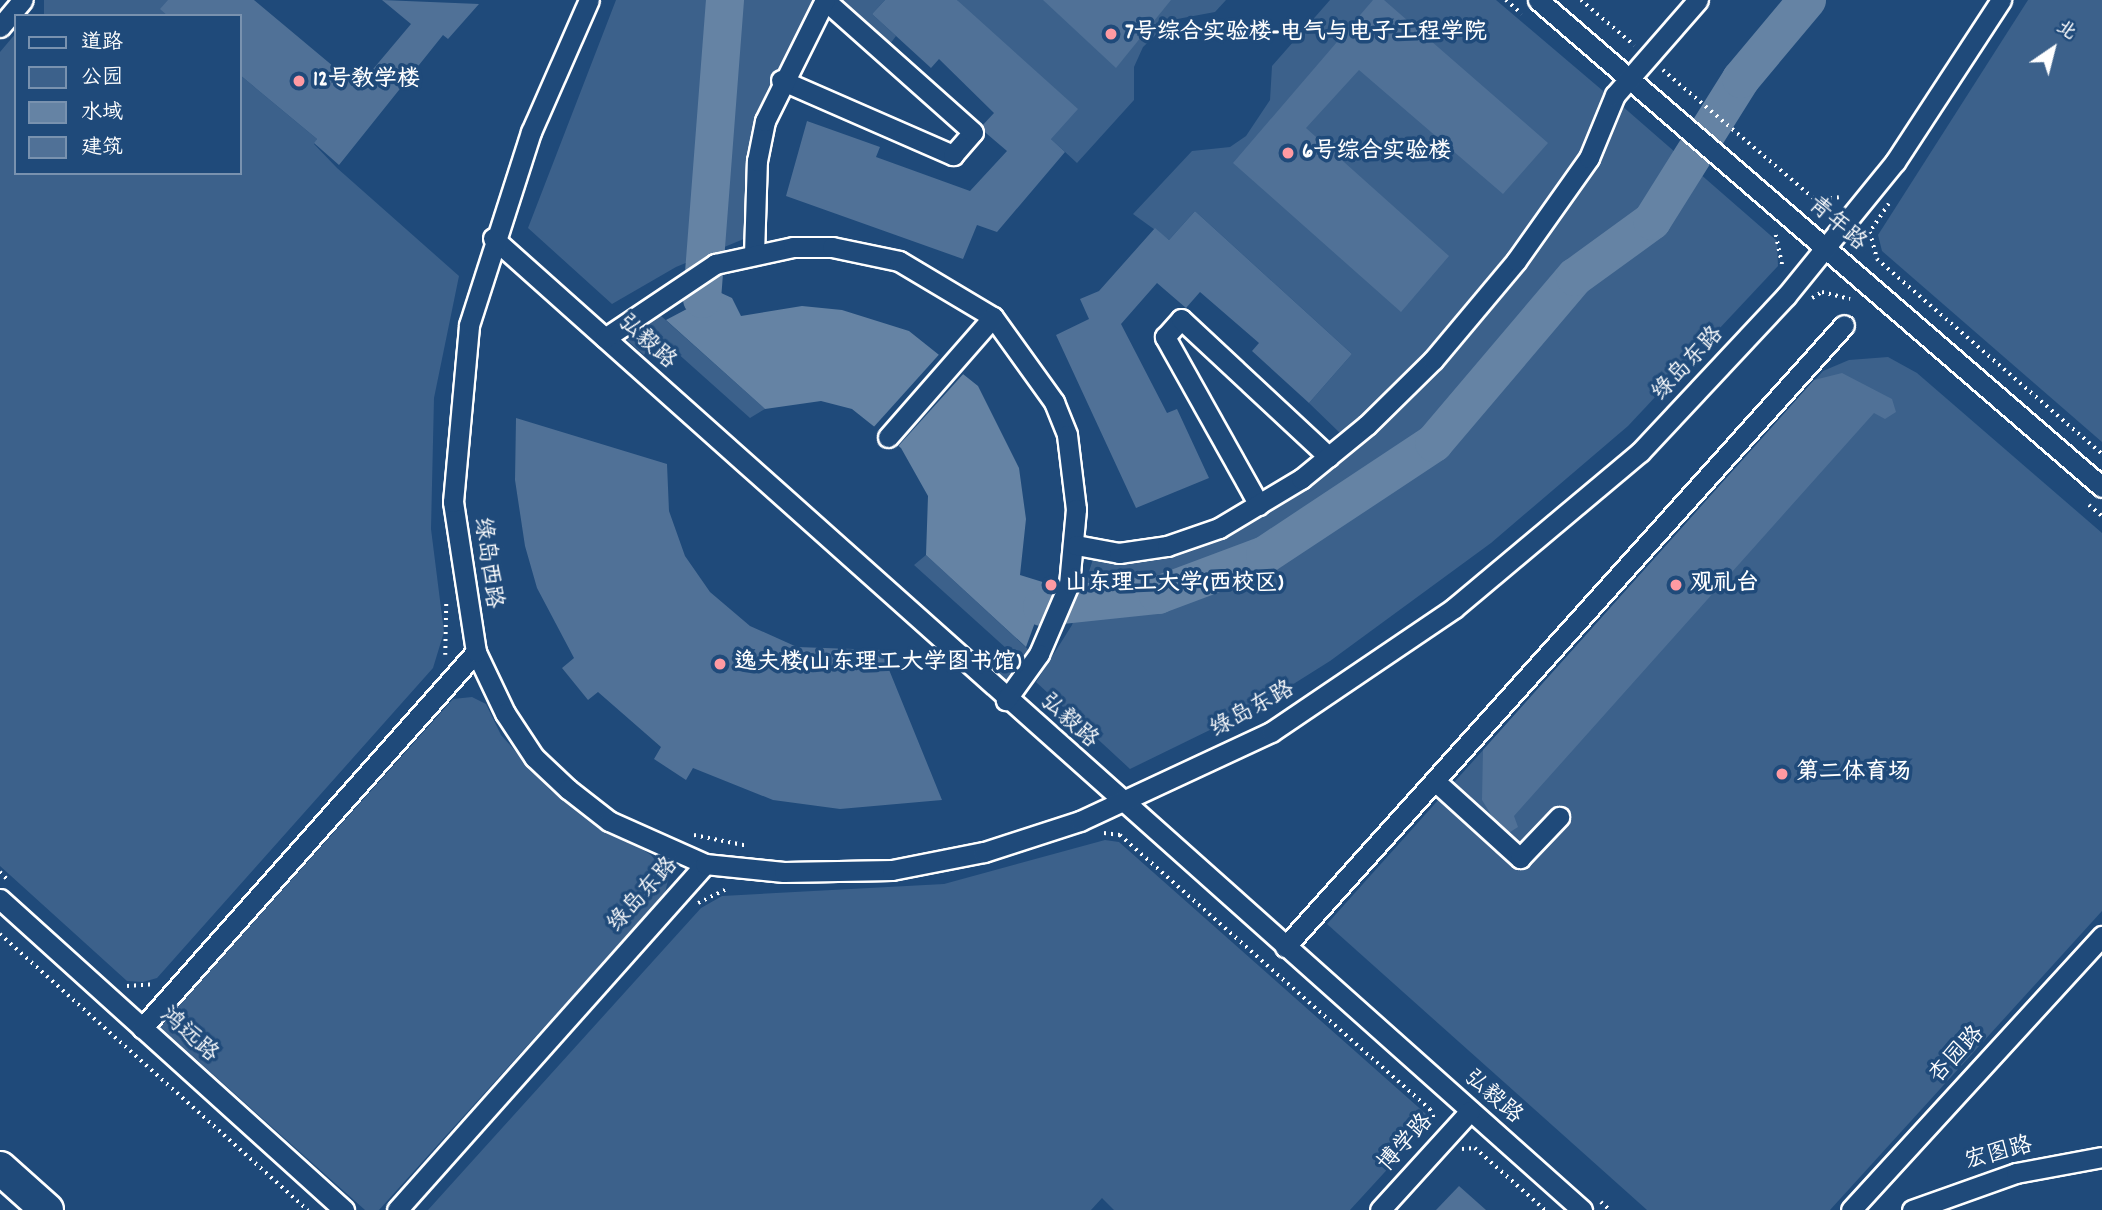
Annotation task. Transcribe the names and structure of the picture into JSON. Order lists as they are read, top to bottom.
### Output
{
  "streets": {
    "street": [
      "青年路",
      "弘毅路",
      "绿岛东路",
      "绿岛西路",
      "鸿远路",
      "杏园路",
      "博学路",
      "宏图路"
    ]
  },
  "crossings": [
    ["青年路", "绿岛东路"],
    ["弘毅路", "绿岛东路"],
    ["弘毅路", "绿岛西路"],
    ["弘毅路", "博学路"],
    ["绿岛东路", "绿岛西路"]
  ],
  "places": [
    "7号综合实验楼-电气与电子工程学院",
    "12号教学楼",
    "6号综合实验楼",
    "山东理工大学(西校区)",
    "观礼台",
    "逸夫楼(山东理工大学图书馆)",
    "第二体育场"
  ],
  "legend": [
    "道路",
    "公园",
    "水域",
    "建筑"
  ],
  "north": "top right"
}
